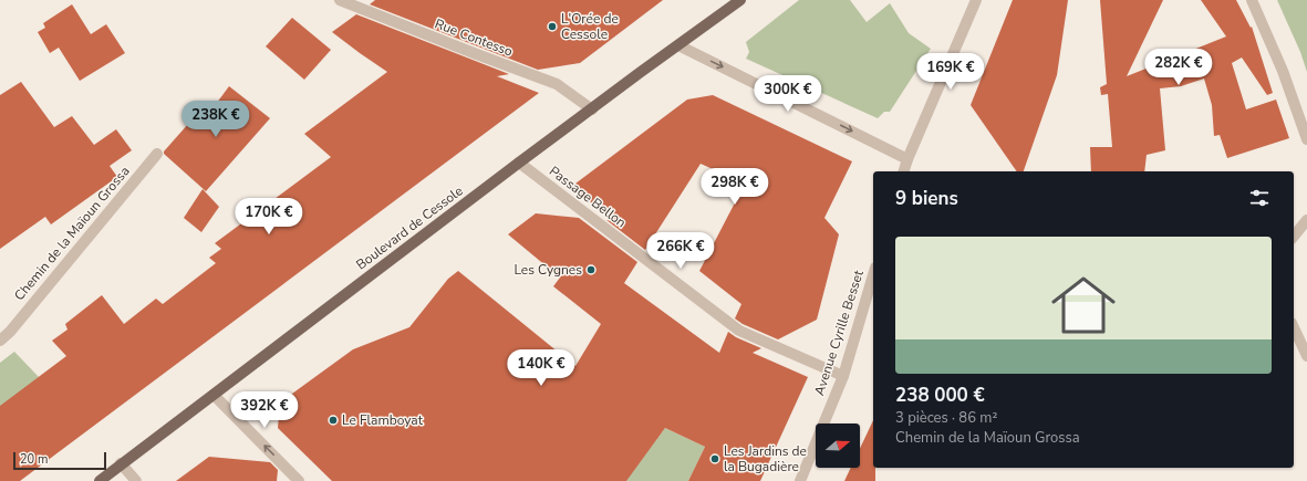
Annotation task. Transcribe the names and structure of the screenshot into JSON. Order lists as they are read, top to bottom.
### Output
{
  "streets": {
    "main road": ["Boulevard de Cessole"],
    "street": [
      "Rue Contesso",
      "Passage Bellon",
      "Chemin de la Maïoun Grossa",
      "Avenue Cyrille Besset"
    ]
  },
  "crossings": [
    ["Rue Contesso", "Boulevard de Cessole"],
    ["Passage Bellon", "Boulevard de Cessole"],
    ["Passage Bellon", "Avenue Cyrille Besset"]
  ],
  "places": [
    "L'Orée de Cessole",
    "Les Cygnes",
    "Le Flamboyat",
    "Les Jardins de la Bugadière"
  ],
  "scale_bar": "20 m",
  "north": "right",
  "page": {
    "price": [
      "282K €",
      "169K €",
      "300K €",
      "238K €",
      "298K €",
      "170K €",
      "266K €",
      "140K €",
      "392K €"
    ],
    "heading": "9 biens",
    "list": [
      {
        "name": "238 000 €",
        "note": "3 pièces · 86 m² · Chemin de la Maïoun Grossa"
      }
    ],
    "scale": "20 m"
  }
}
